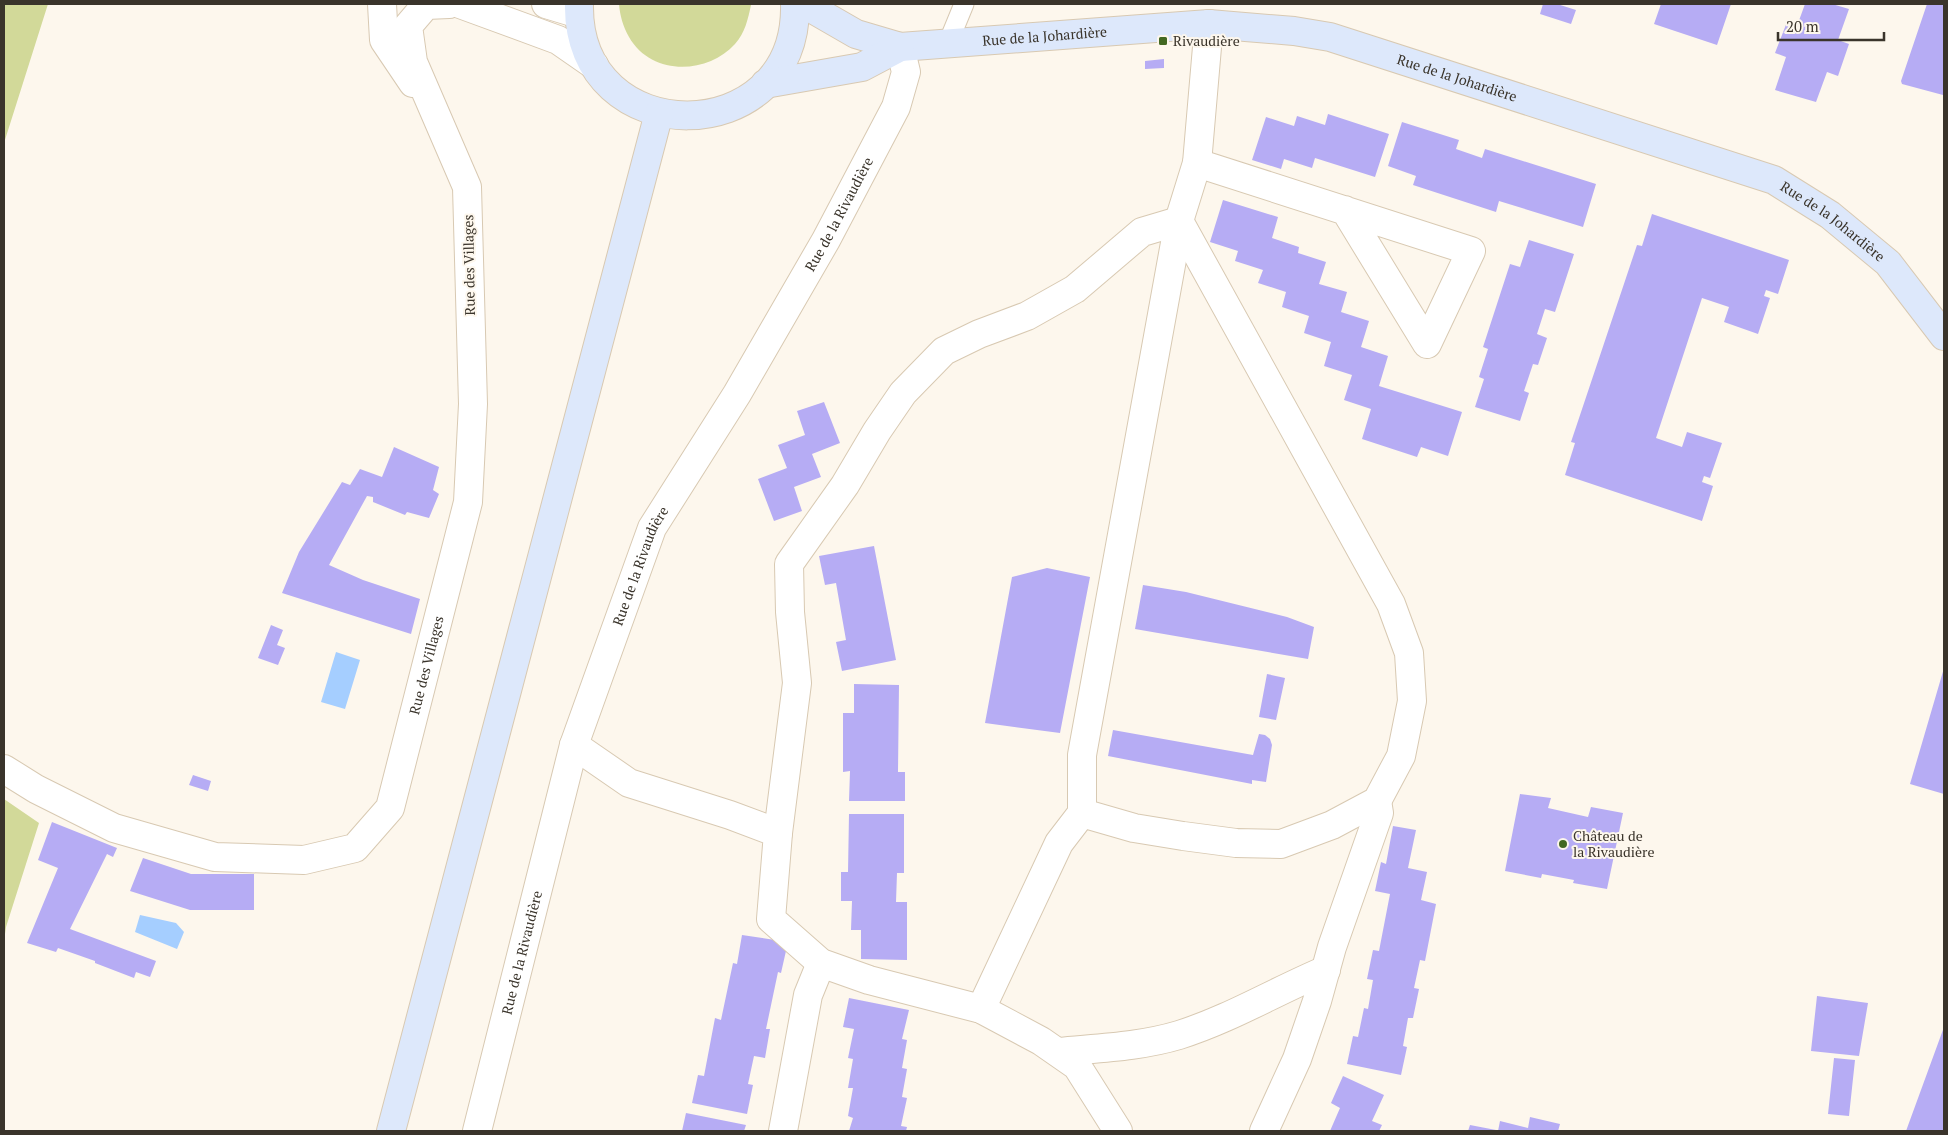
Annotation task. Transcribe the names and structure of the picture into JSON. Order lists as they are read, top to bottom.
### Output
{
  "streets": {
    "main road": ["Rue de la Johardière"],
    "street": ["Rue de la Rivaudière", "Rue des Villages"]
  },
  "crossings": [
    ["Rue de la Johardière", "Rue de la Rivaudière"]
  ],
  "places": {
    "transit": ["Rivaudière"],
    "other": ["Château de la Rivaudière"]
  },
  "scale_bar": "20 m"
}
